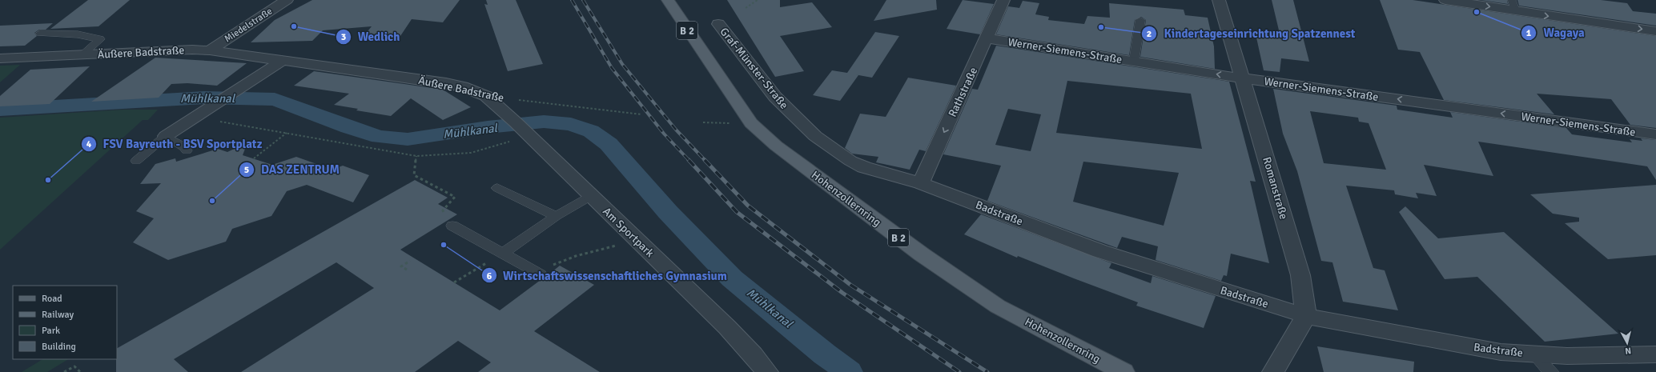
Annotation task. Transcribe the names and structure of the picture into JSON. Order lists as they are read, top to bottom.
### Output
{
  "streets": {
    "main road": ["B 2", "Hohenzollernring"],
    "street": [
      "Miedelstraße",
      "Werner-Siemens-Straße",
      "Äußere Badstraße",
      "Graf-Münster-Straße",
      "Rathstraße",
      "Romanstraße",
      "Badstraße",
      "Am Sportpark"
    ]
  },
  "crossings": [
    ["Miedelstraße", "Äußere Badstraße"],
    ["Werner-Siemens-Straße", "Rathstraße"],
    ["Werner-Siemens-Straße", "Romanstraße"],
    ["Äußere Badstraße", "Am Sportpark"],
    ["Graf-Münster-Straße", "Badstraße"],
    ["Rathstraße", "Badstraße"],
    ["Romanstraße", "Badstraße"]
  ],
  "one_way": ["Rathstraße"],
  "water": ["Mühlkanal"],
  "places": [
    "Wagaya",
    "Wedlich",
    "Kindertageseinrichtung Spatzennest",
    "FSV Bayreuth - BSV Sportplatz",
    "DAS ZENTRUM",
    "Wirtschaftswissenschaftliches Gymnasium"
  ],
  "legend": [
    "Road",
    "Railway",
    "Park",
    "Building"
  ],
  "north": "bottom"
}
